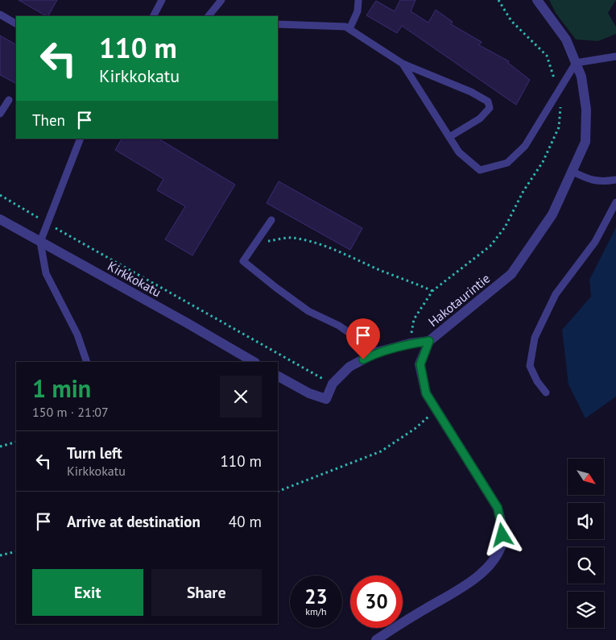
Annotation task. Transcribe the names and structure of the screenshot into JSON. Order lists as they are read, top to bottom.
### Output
{
  "streets": {
    "street": ["Kirkkokatu", "Hakotaurintie"]
  },
  "north": "bottom right",
  "page": {
    "turn": ["110 m", "Kirkkokatu"],
    "then": "Then",
    "heading": ["1 min", "150 m · 21:07"],
    "list": [
      {
        "name": "Turn left",
        "note": "Kirkkokatu",
        "value": "110 m"
      },
      {
        "name": "Arrive at destination",
        "value": "40 m"
      }
    ],
    "buttons": ["Exit", "Share"],
    "speed": "23 km/h",
    "limit": "30"
  }
}
